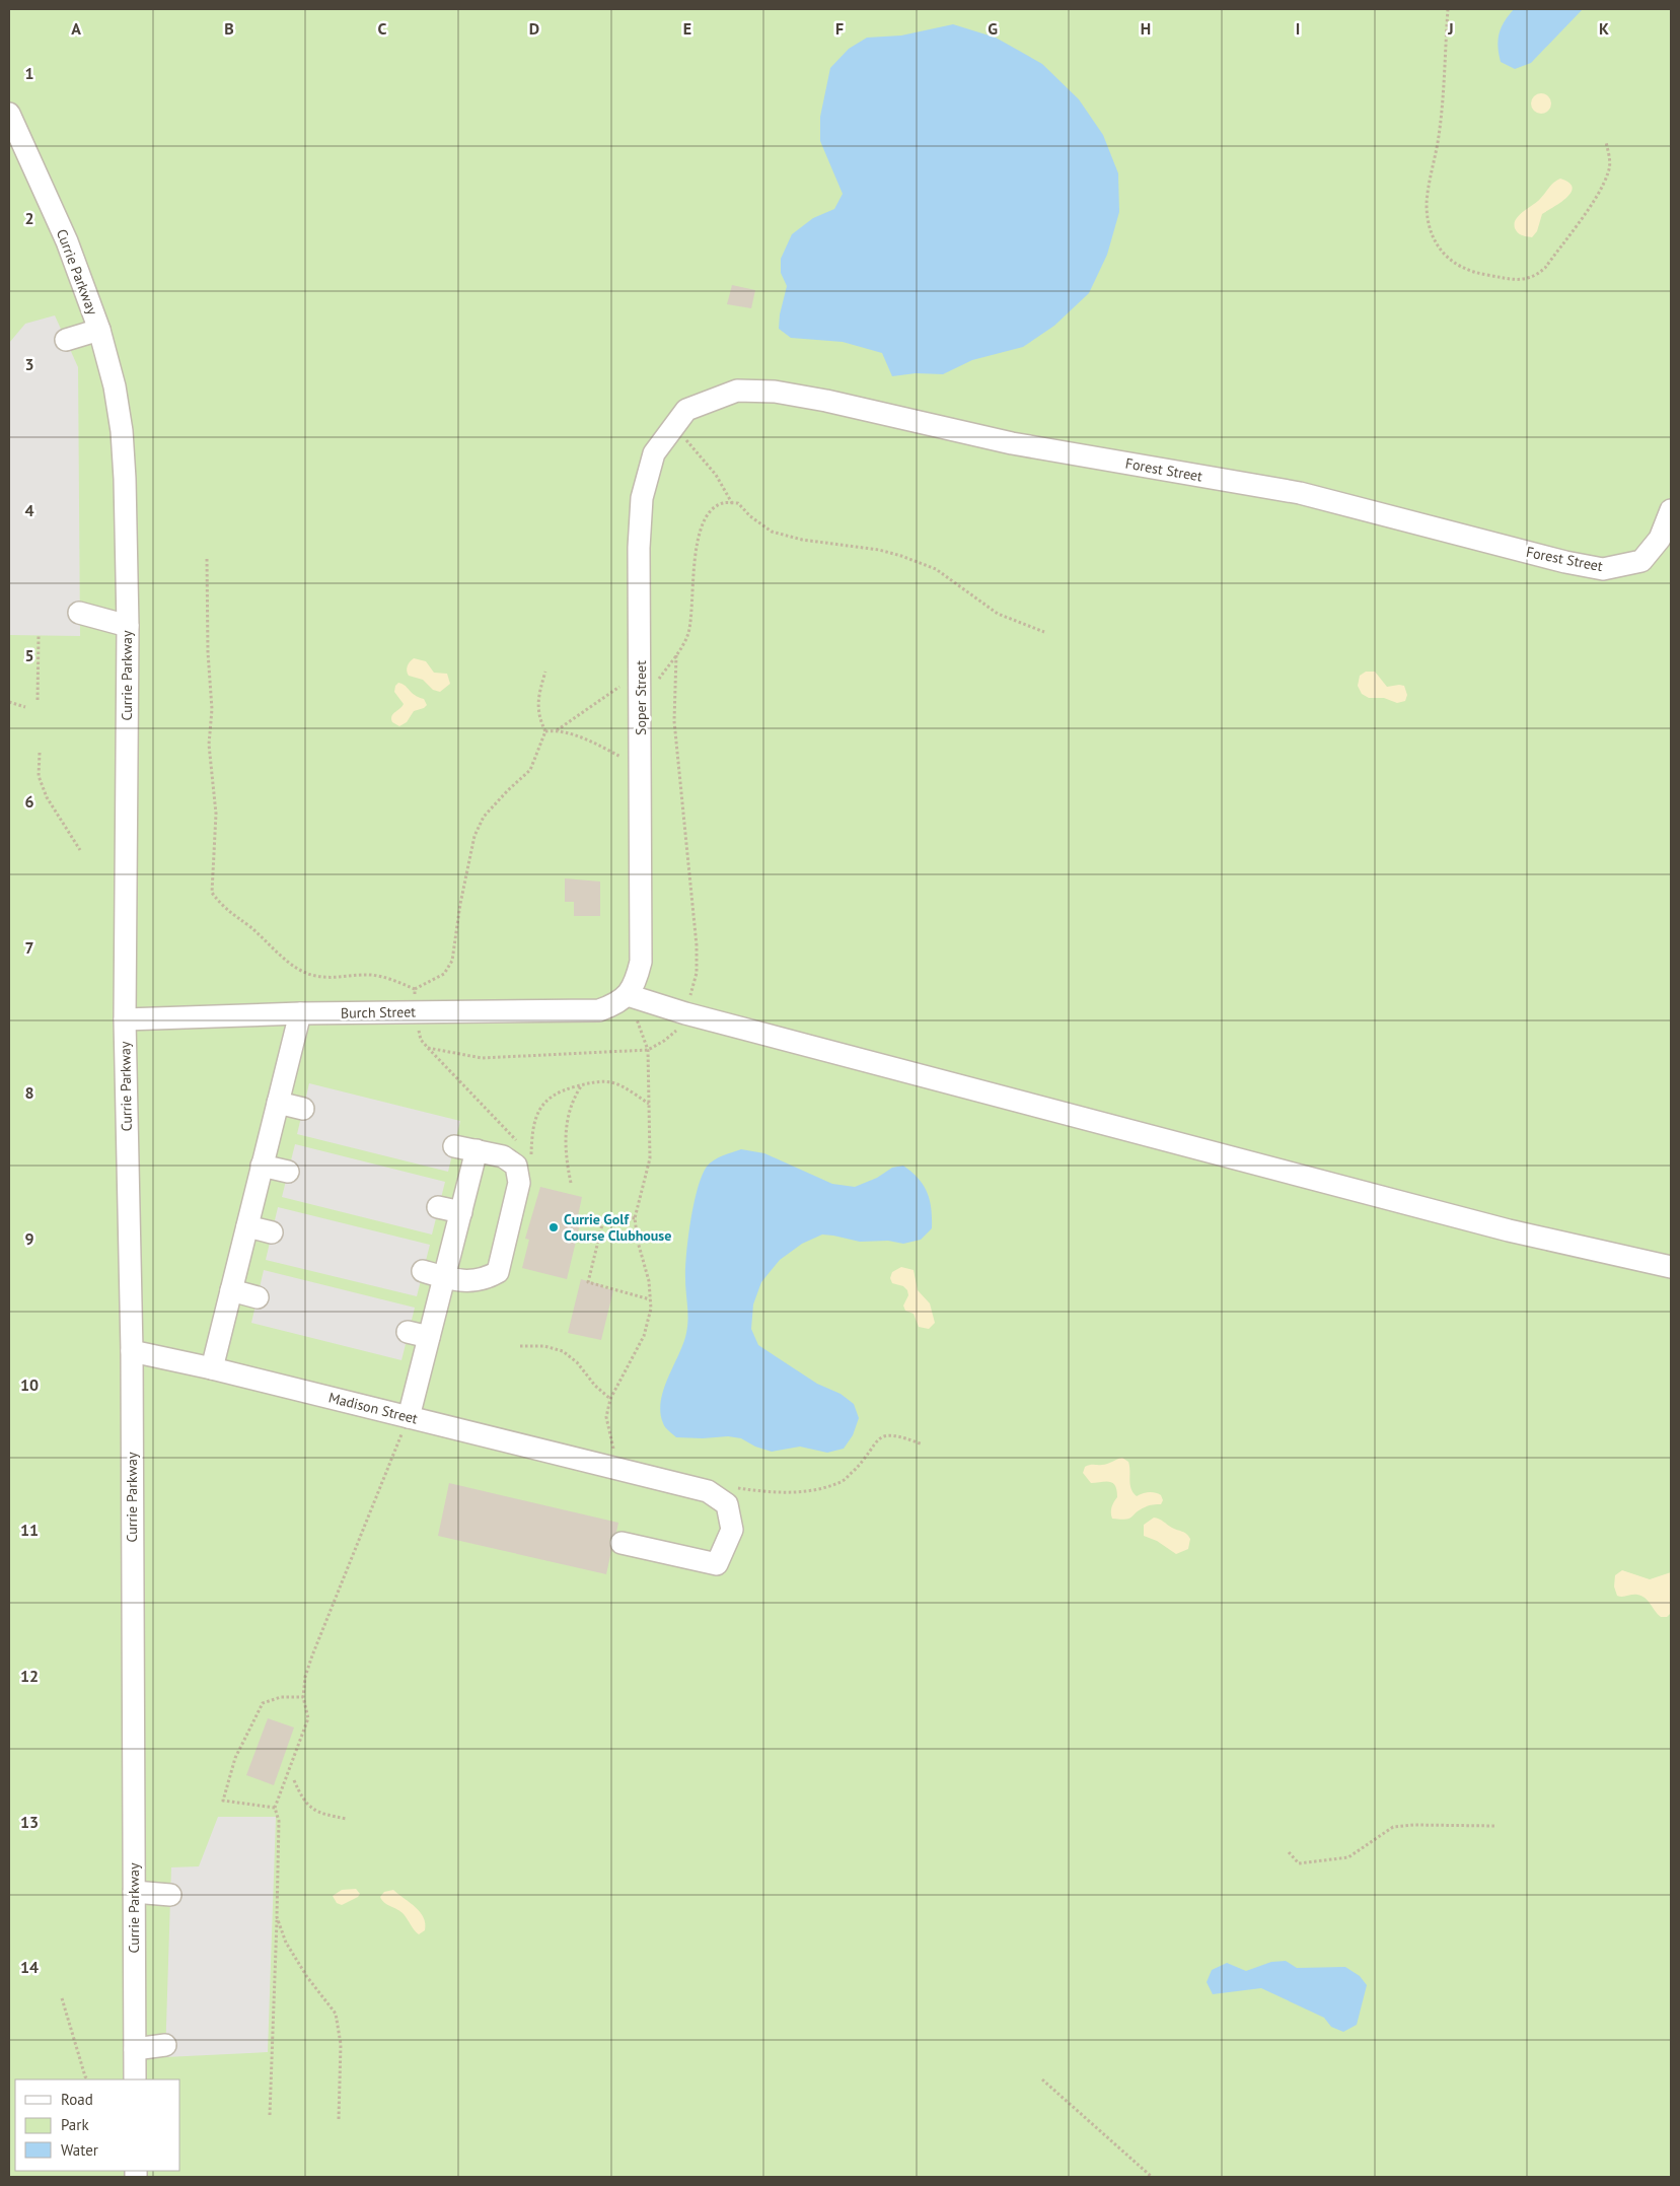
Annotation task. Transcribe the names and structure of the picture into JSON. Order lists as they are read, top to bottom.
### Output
{
  "streets": {
    "street": [
      "Currie Parkway",
      "Forest Street",
      "Soper Street",
      "Burch Street",
      "Madison Street"
    ]
  },
  "crossings": [
    ["Currie Parkway", "Burch Street"],
    ["Currie Parkway", "Madison Street"],
    ["Forest Street", "Soper Street"],
    ["Soper Street", "Burch Street"]
  ],
  "places": ["Currie Golf Course Clubhouse"],
  "legend": ["Road", "Park", "Water"],
  "grid": {
    "columns": [
      "A",
      "B",
      "C",
      "D",
      "E",
      "F",
      "G",
      "H",
      "I",
      "J",
      "K"
    ],
    "rows": [
      "1",
      "2",
      "3",
      "4",
      "5",
      "6",
      "7",
      "8",
      "9",
      "10",
      "11",
      "12",
      "13",
      "14"
    ]
  }
}
